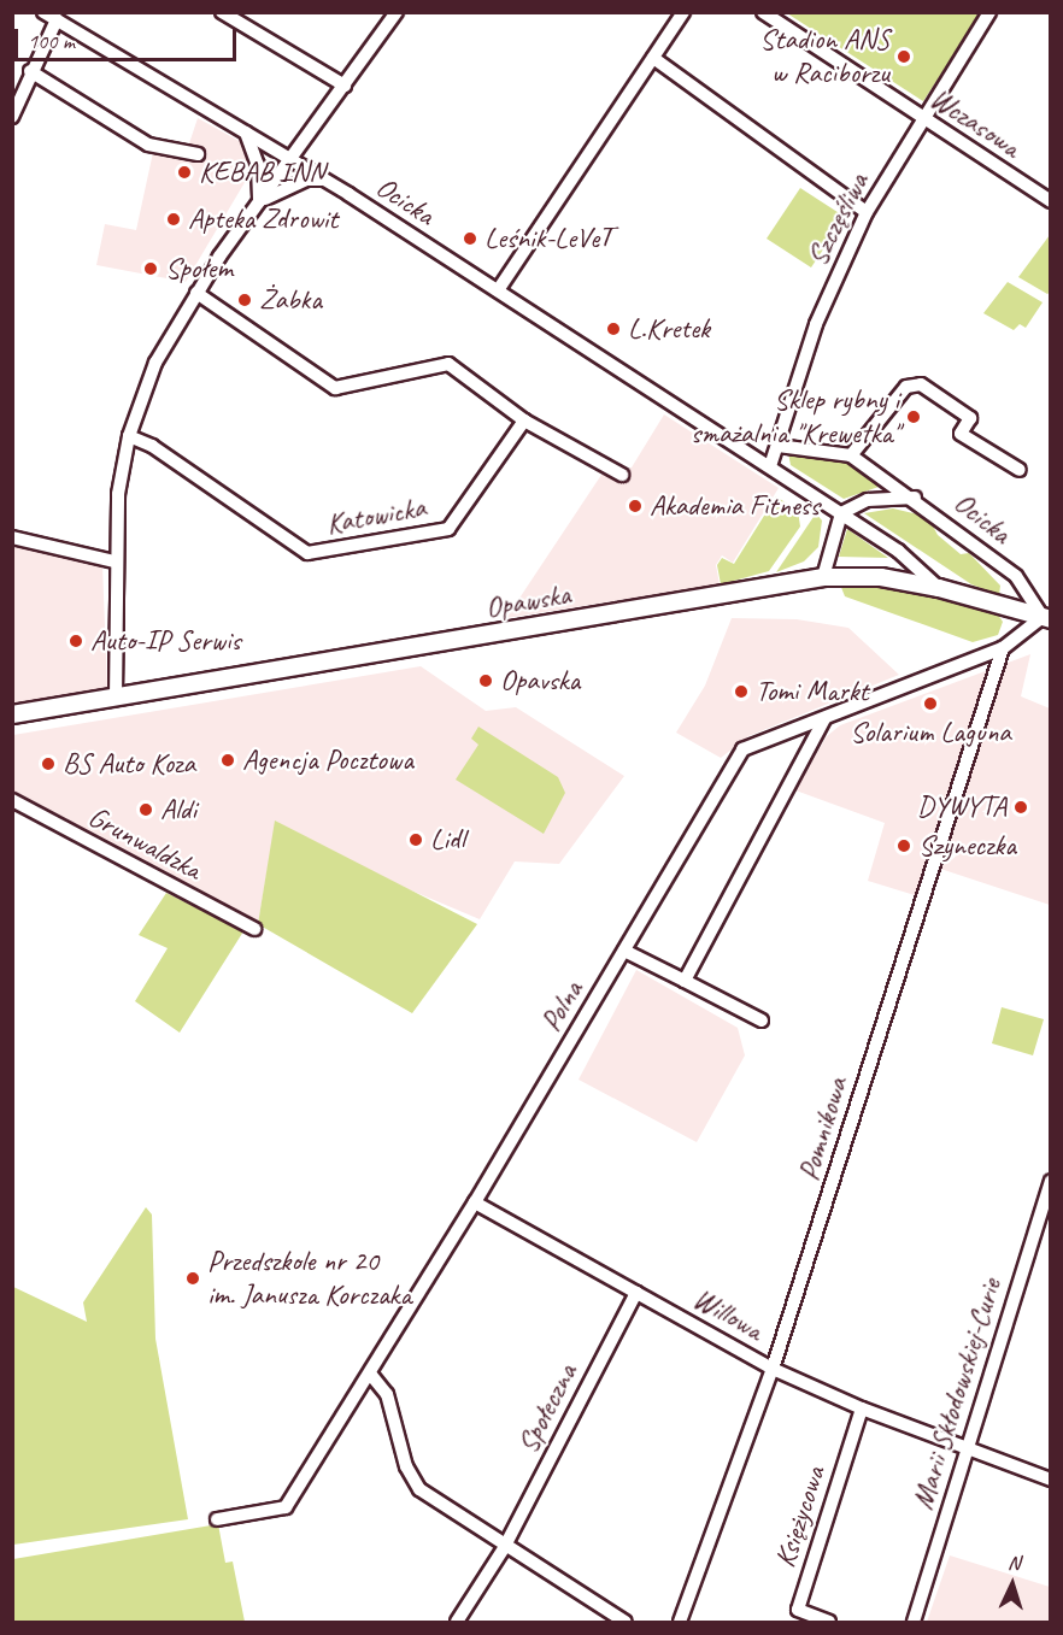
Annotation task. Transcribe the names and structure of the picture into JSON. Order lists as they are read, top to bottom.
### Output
{
  "streets": {
    "main road": ["Opawska"],
    "street": [
      "Wczasowa",
      "Ocicka",
      "Szczęśliwa",
      "Katowicka",
      "Grunwaldzka",
      "Polna",
      "Pomnikowa",
      "Willowa",
      "Marii Skłodowskiej-Curie",
      "Społeczna",
      "Księżycowa"
    ]
  },
  "crossings": [
    ["Wczasowa", "Szczęśliwa"],
    ["Ocicka", "Szczęśliwa"],
    ["Ocicka", "Opawska"],
    ["Ocicka", "Polna"],
    ["Opawska", "Polna"],
    ["Polna", "Pomnikowa"],
    ["Polna", "Willowa"],
    ["Pomnikowa", "Willowa"],
    ["Willowa", "Marii Skłodowskiej-Curie"],
    ["Willowa", "Społeczna"],
    ["Willowa", "Księżycowa"]
  ],
  "places": [
    "Stadion ANS w Raciborzu",
    "KEBAB INN",
    "Apteka Zdrowit",
    "Leśnik-LeVeT",
    "Społem",
    "Żabka",
    "L.Kretek",
    "Sklep rybny i smażalnia \"Krewetka\"",
    "Akademia Fitness",
    "Auto-IP Serwis",
    "Opavska",
    "Tomi Markt",
    "Solarium Laguna",
    "Agencja Pocztowa",
    "BS Auto Koza",
    "DYWYTA",
    "Aldi",
    "Lidl",
    "Szyneczka",
    "Przedszkole nr 20 im. Janusza Korczaka"
  ],
  "scale_bar": "100 m",
  "north": "top"
}
